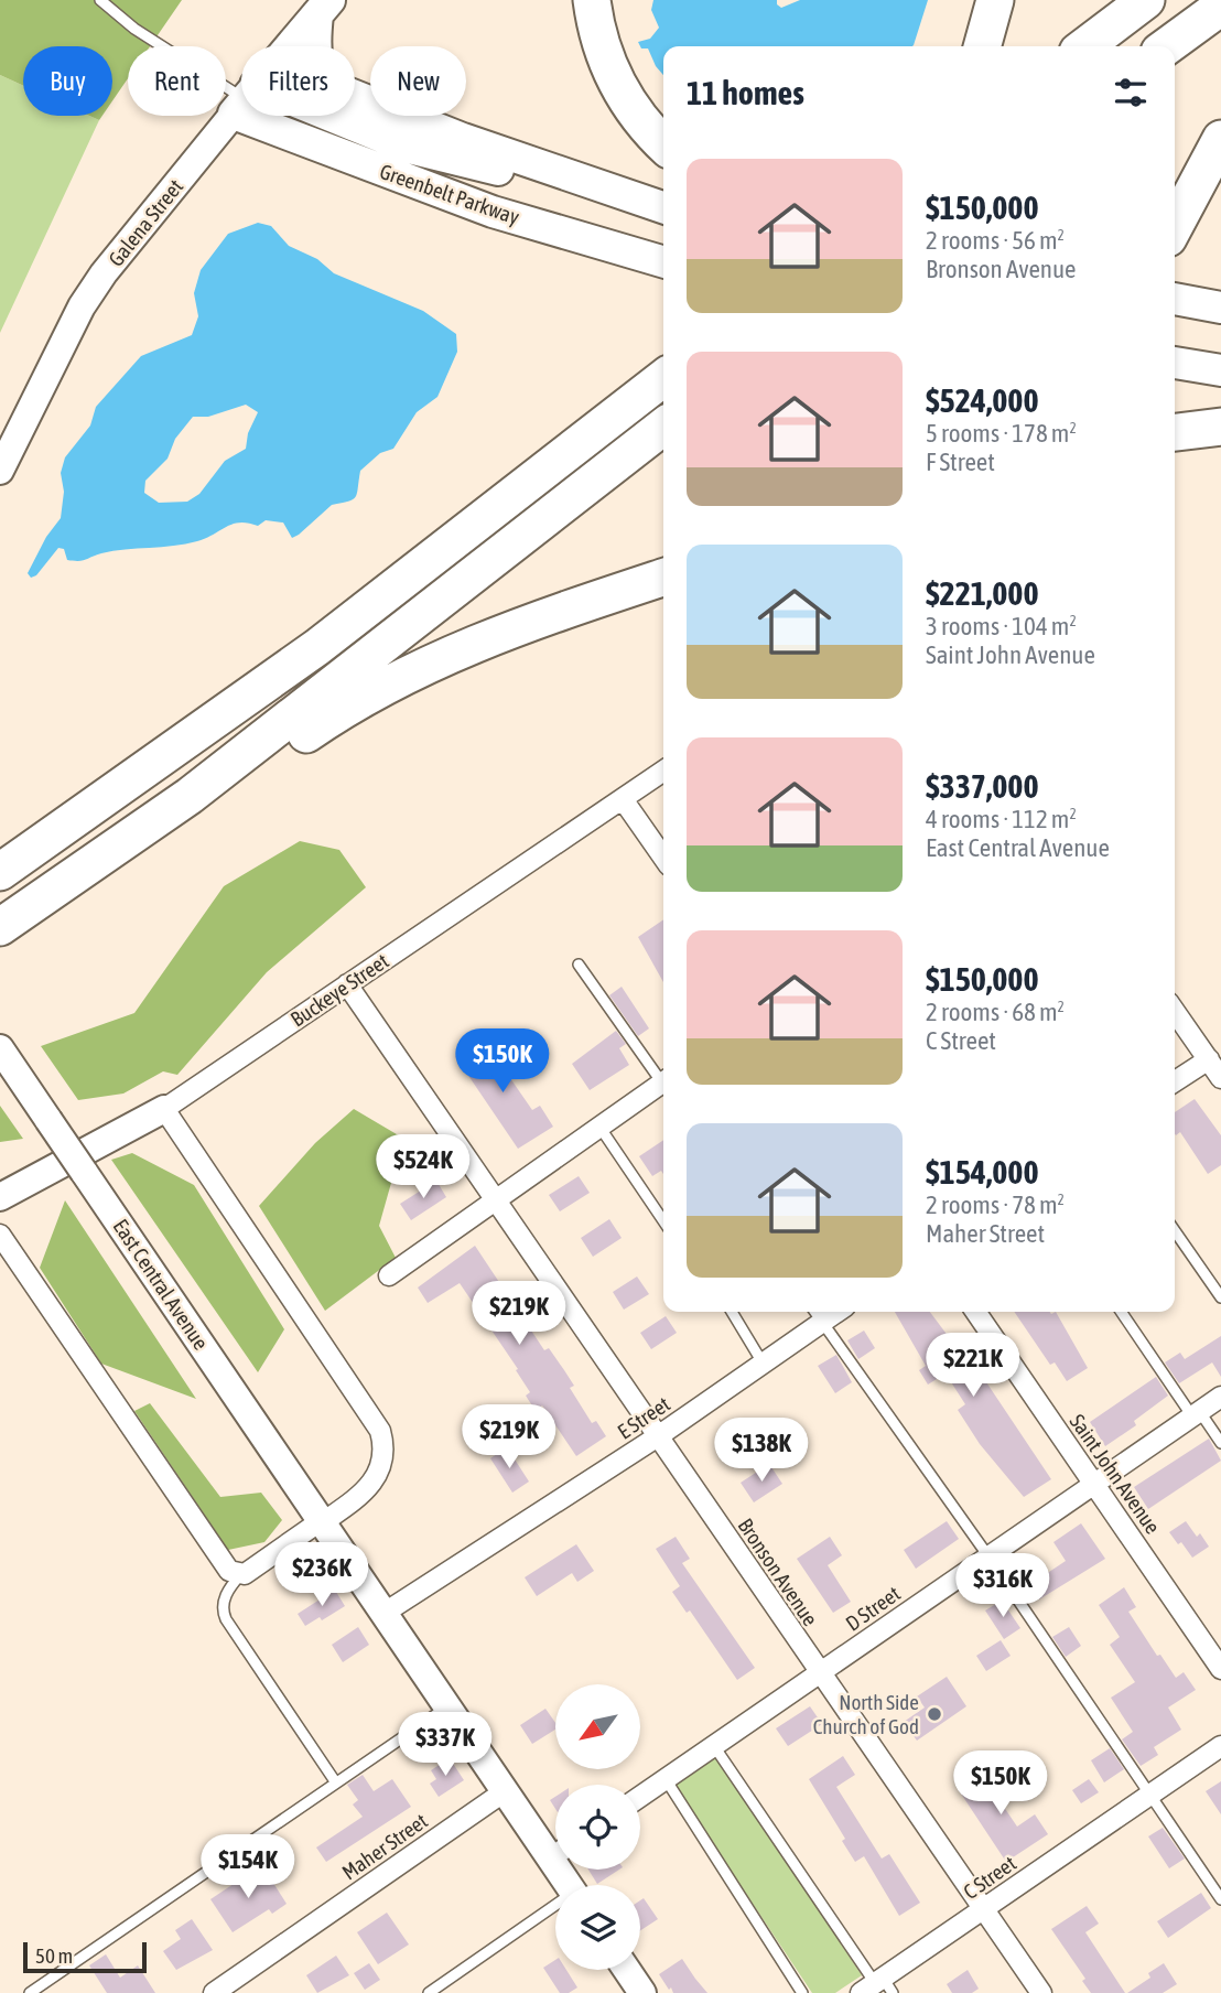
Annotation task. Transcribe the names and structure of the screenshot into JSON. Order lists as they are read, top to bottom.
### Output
{
  "streets": {
    "main road": ["Greenbelt Parkway", "Galena Street"],
    "street": [
      "Buckeye Street",
      "East Central Avenue",
      "E Street",
      "Saint John Avenue",
      "Bronson Avenue",
      "D Street",
      "Maher Street",
      "C Street"
    ]
  },
  "crossings": [
    ["Buckeye Street", "Bronson Avenue"],
    ["East Central Avenue", "E Street"],
    ["East Central Avenue", "Maher Street"],
    ["E Street", "Bronson Avenue"],
    ["Saint John Avenue", "D Street"],
    ["Bronson Avenue", "D Street"],
    ["Bronson Avenue", "C Street"]
  ],
  "places": ["North Side Church of God"],
  "scale_bar": "50 m",
  "north": "bottom left",
  "page": {
    "chip": [
      "Buy",
      "Rent",
      "Filters",
      "New"
    ],
    "heading": "11 homes",
    "list": [
      {
        "name": "$150,000",
        "note": "2 rooms · 56 m² · Bronson Avenue"
      },
      {
        "name": "$524,000",
        "note": "5 rooms · 178 m² · F Street"
      },
      {
        "name": "$221,000",
        "note": "3 rooms · 104 m² · Saint John Avenue"
      },
      {
        "name": "$337,000",
        "note": "4 rooms · 112 m² · East Central Avenue"
      },
      {
        "name": "$150,000",
        "note": "2 rooms · 68 m² · C Street"
      },
      {
        "name": "$154,000",
        "note": "2 rooms · 78 m² · Maher Street"
      }
    ],
    "price": [
      "$150K",
      "$524K",
      "$219K",
      "$221K",
      "$219K",
      "$138K",
      "$236K",
      "$316K",
      "$337K",
      "$150K",
      "$154K"
    ],
    "scale": "50 m"
  }
}
